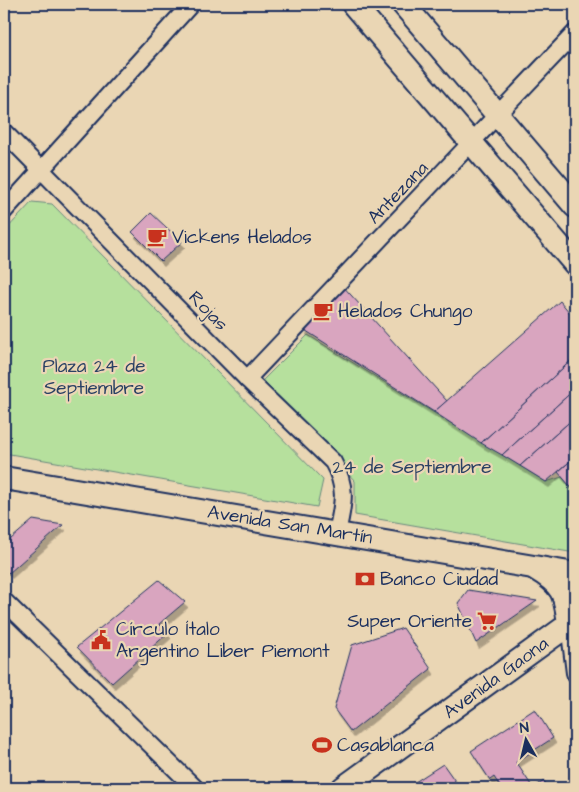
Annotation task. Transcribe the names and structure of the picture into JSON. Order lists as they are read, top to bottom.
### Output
{
  "streets": {
    "main road": ["Avenida San Martín", "Avenida Gaona"],
    "street": ["Antezana", "Rojas"]
  },
  "crossings": [
    ["Antezana", "Rojas"],
    ["Rojas", "Avenida San Martín"]
  ],
  "parks": ["Plaza 24 de Septiembre", "24 de Septiembre"],
  "places": {
    "cafe": ["Vickens Helados", "Helados Chungo"],
    "bank": ["Banco Ciudad"],
    "supermarket": ["Super Oriente"],
    "public building": ["Círculo Ítalo Argentino Liber Piemont"],
    "sports": ["Casablanca"]
  },
  "north": "top"
}
